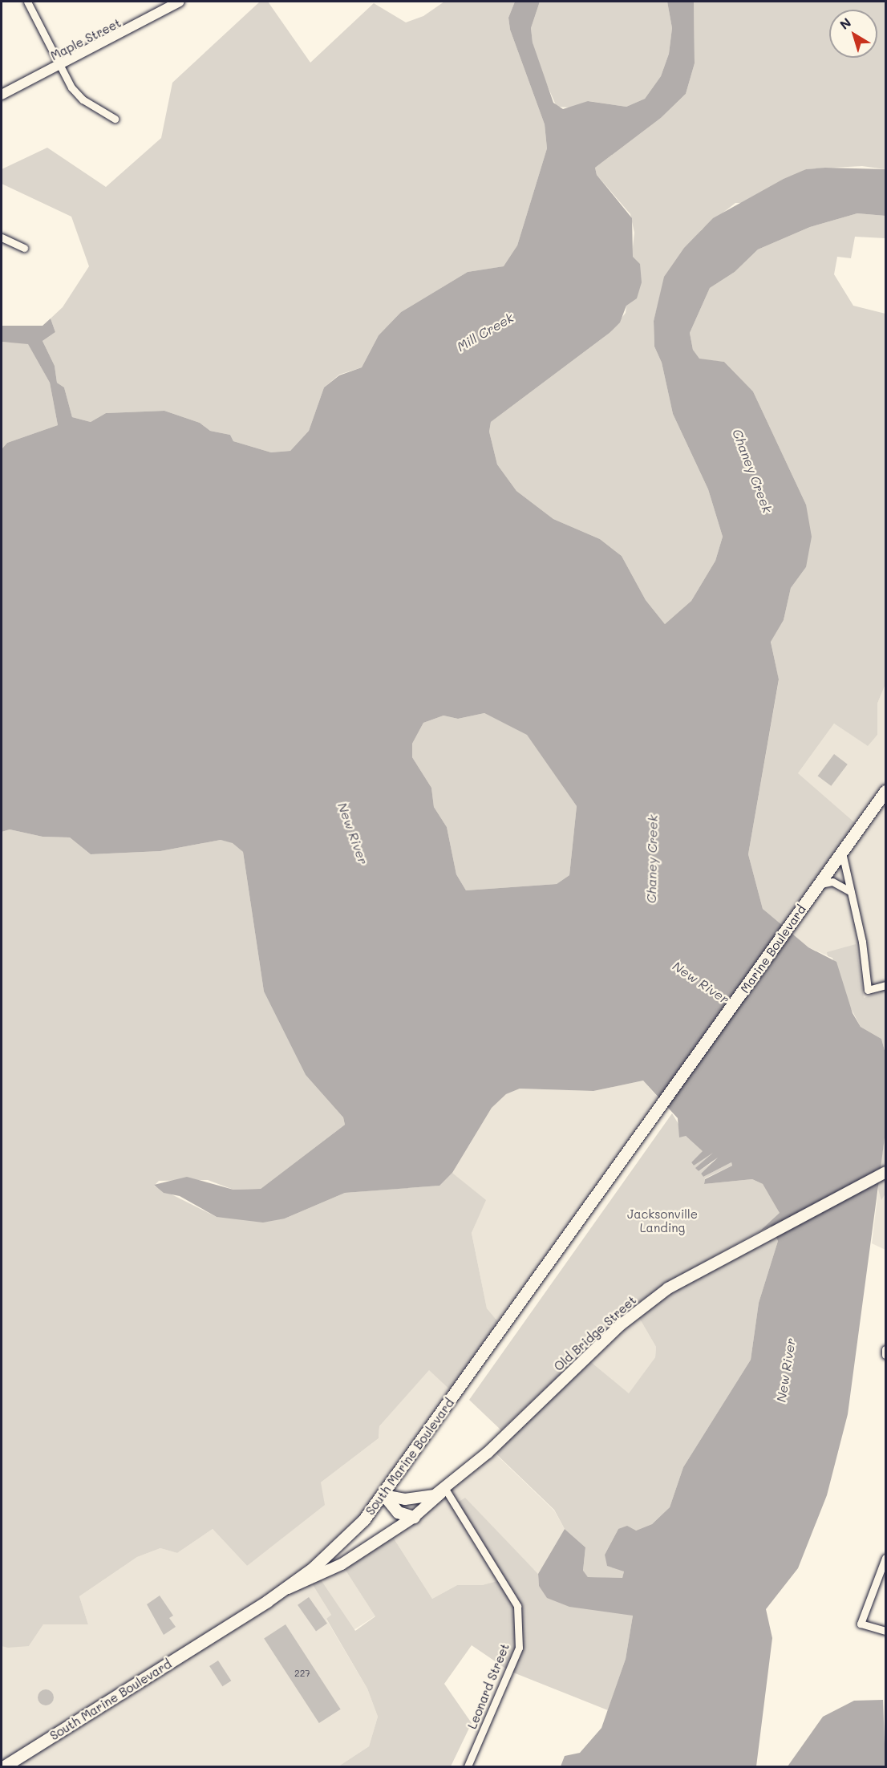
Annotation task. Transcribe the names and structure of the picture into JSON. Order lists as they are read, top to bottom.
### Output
{
  "streets": {
    "main road": ["Marine Boulevard", "Old Bridge Street", "South Marine Boulevard"],
    "street": ["Maple Street", "Leonard Street"]
  },
  "crossings": [
    ["Marine Boulevard", "South Marine Boulevard"],
    ["Old Bridge Street", "South Marine Boulevard"],
    ["Old Bridge Street", "Leonard Street"]
  ],
  "water": ["Mill Creek", "Chaney Creek", "New River"],
  "parks": ["Jacksonville Landing"],
  "house_numbers": ["227"],
  "north": "top left"
}
